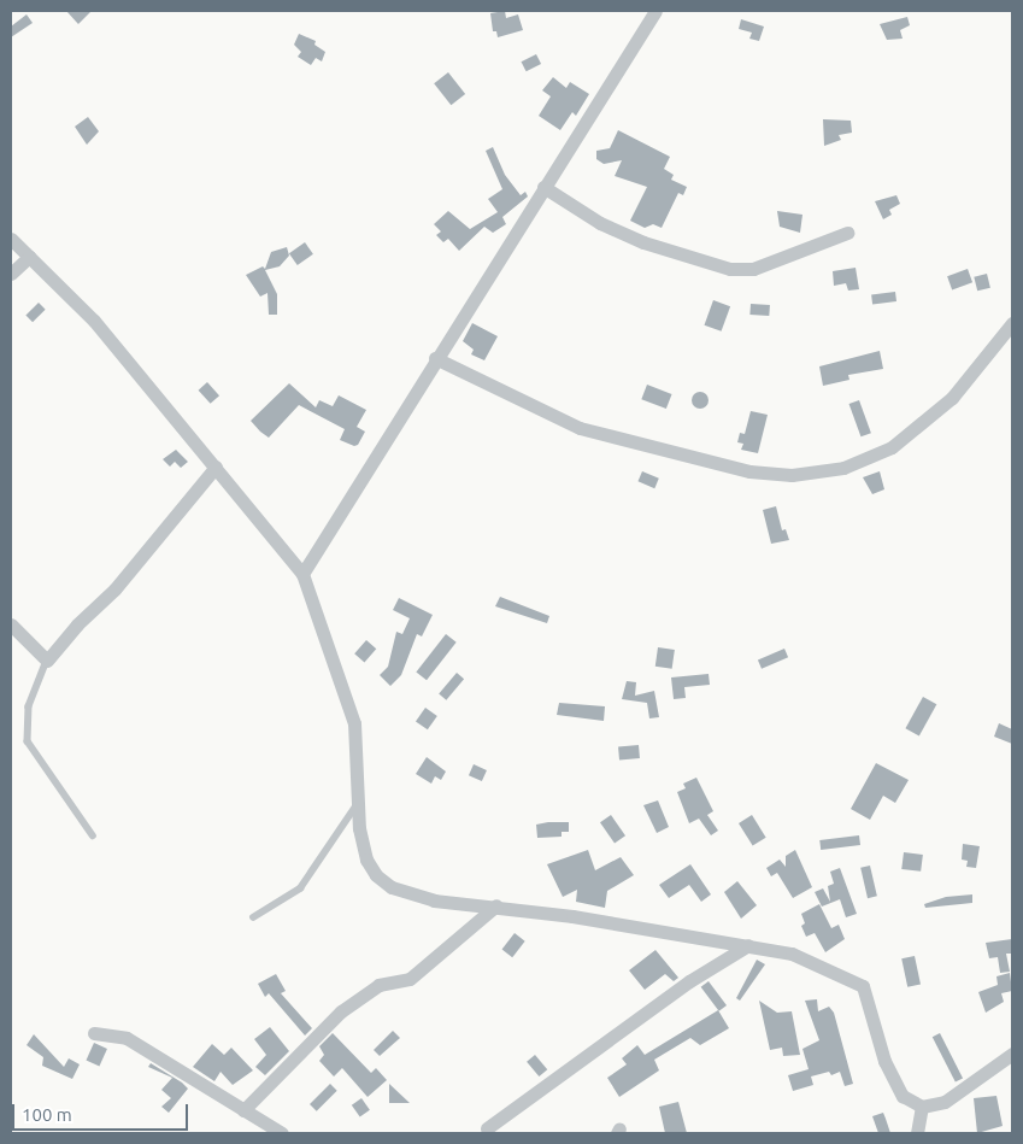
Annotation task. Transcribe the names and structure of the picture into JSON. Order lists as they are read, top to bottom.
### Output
{
  "scale_bar": "100 m"
}
